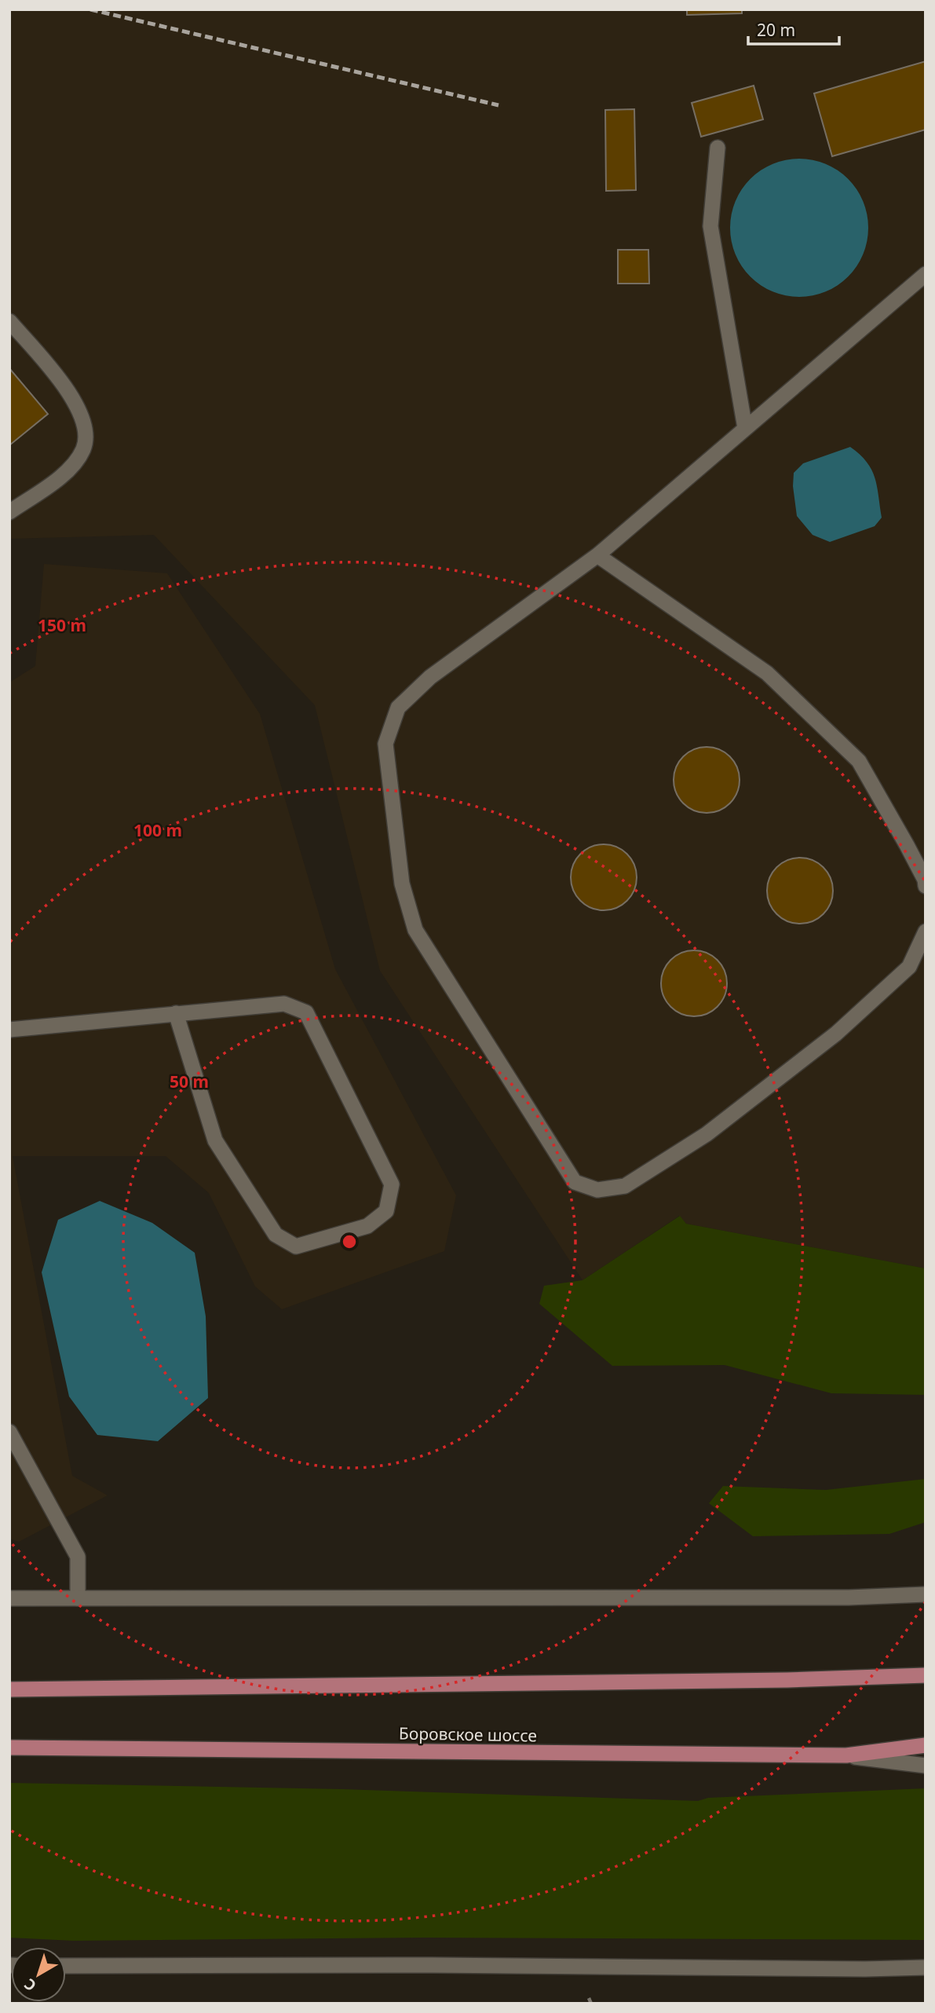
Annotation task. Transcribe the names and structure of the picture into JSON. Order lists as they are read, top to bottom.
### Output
{
  "streets": {
    "main road": ["Боровское шоссе"]
  },
  "scale_bar": "20 m",
  "north": "bottom left",
  "rings": ["150 m", "100 m", "50 m"]
}
